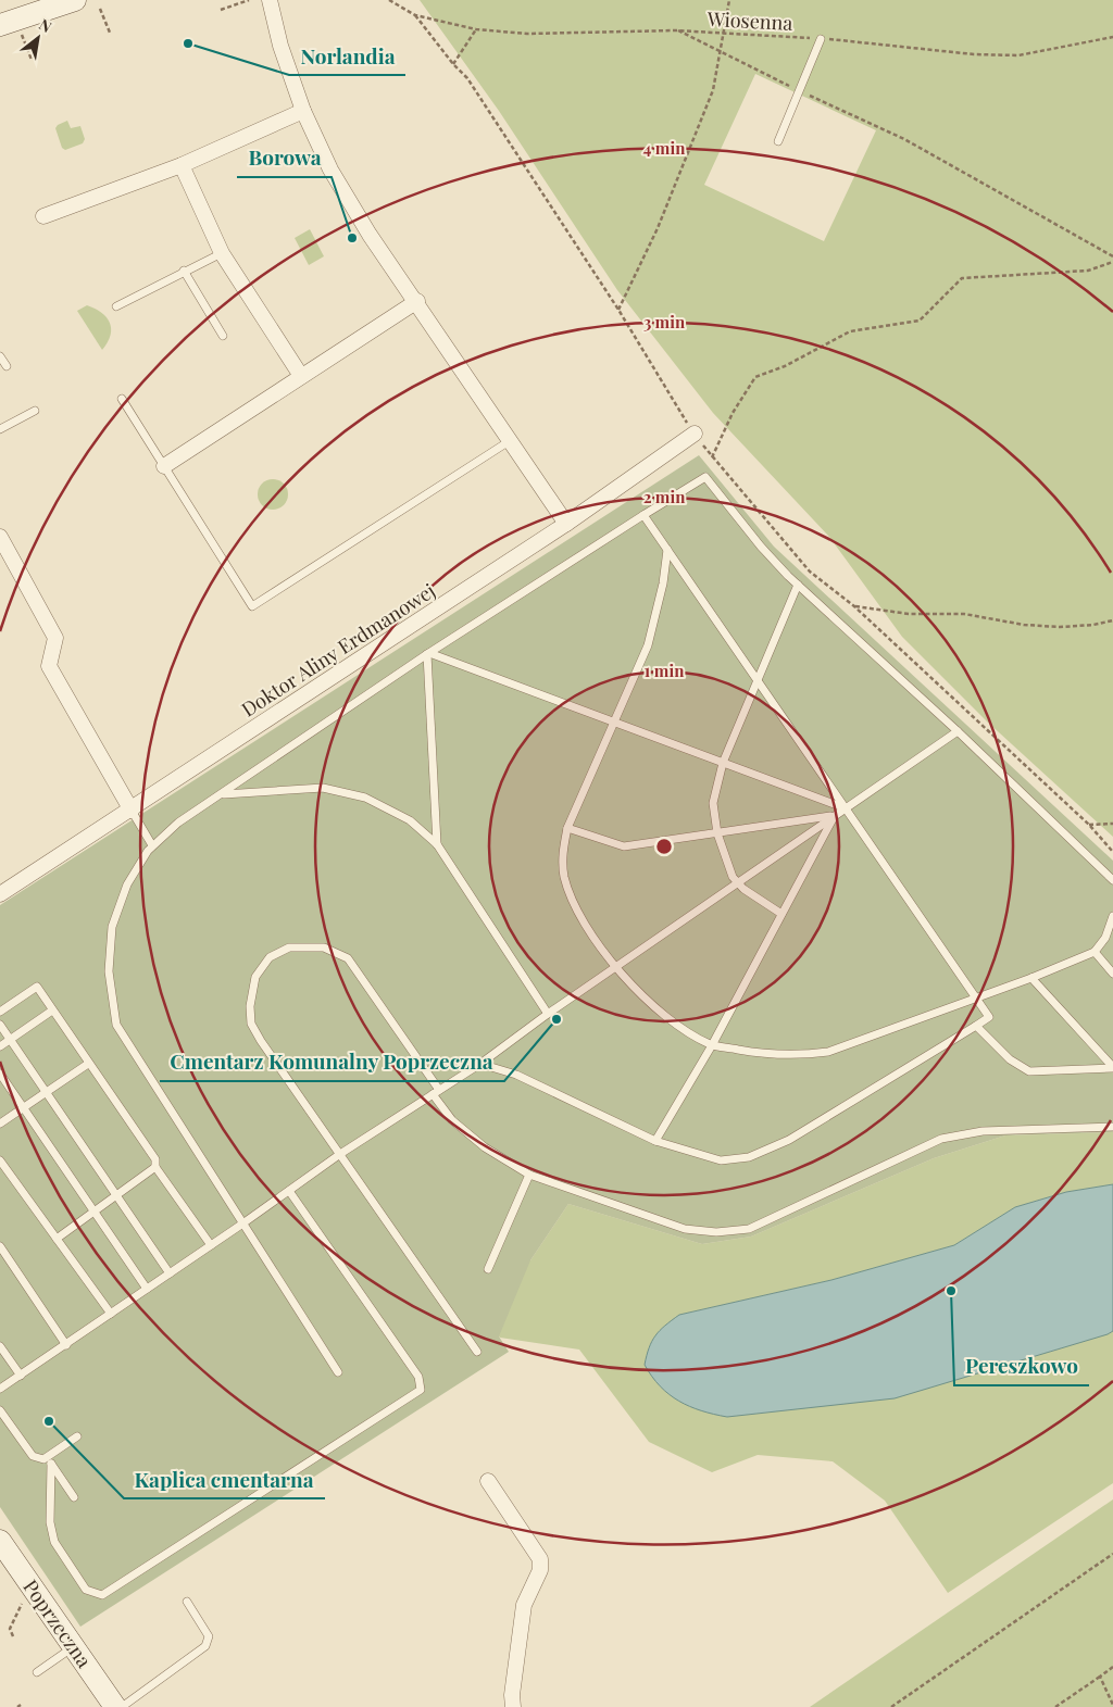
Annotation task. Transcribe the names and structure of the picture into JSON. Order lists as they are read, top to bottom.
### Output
{
  "streets": {
    "street": ["Doktor Aliny Erdmanowej", "Poprzeczna"],
    "path": ["Wiosenna"]
  },
  "places": [
    "Norlandia",
    "Borowa",
    "Cmentarz Komunalny Poprzeczna",
    "Pereszkowo",
    "Kaplica cmentarna"
  ],
  "north": "top right",
  "rings": [
    "4 min",
    "3 min",
    "2 min",
    "1 min"
  ]
}
